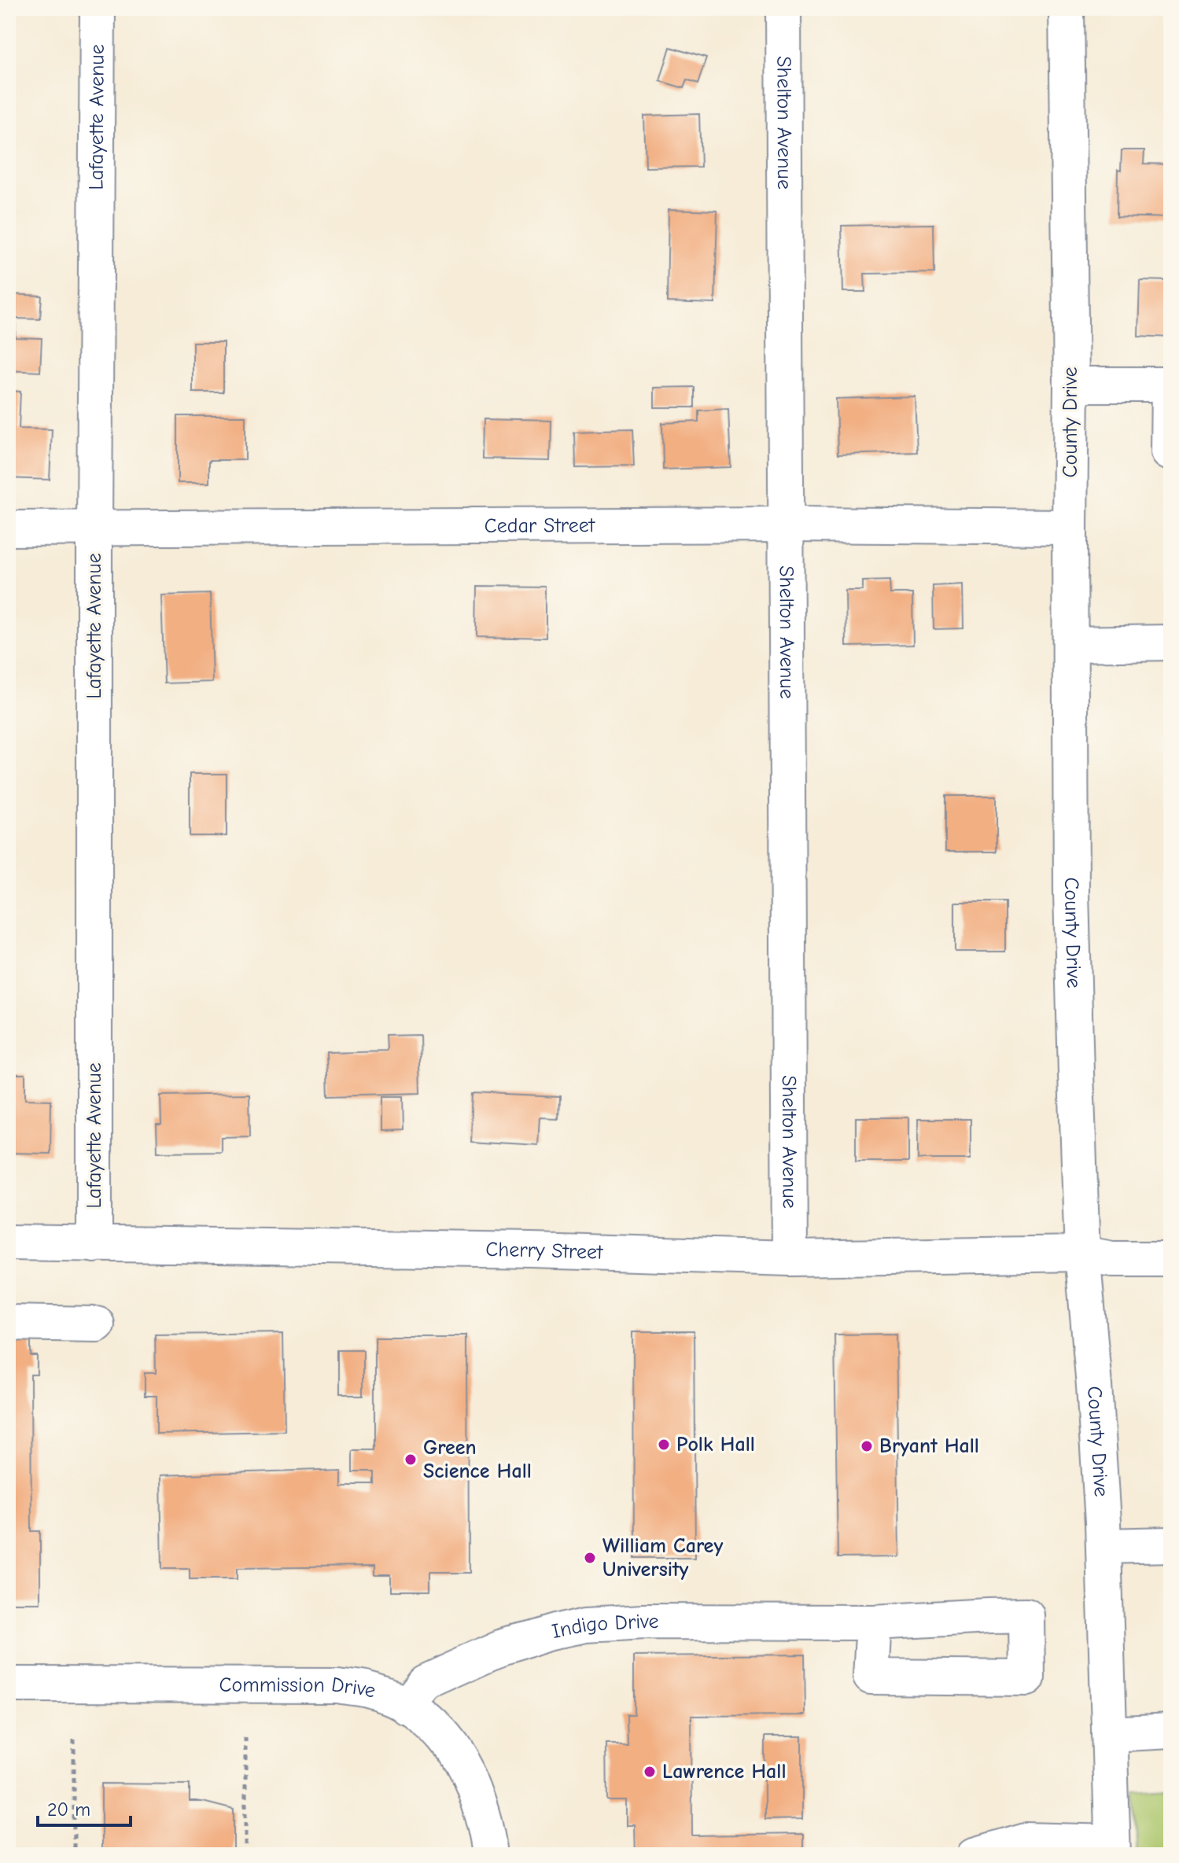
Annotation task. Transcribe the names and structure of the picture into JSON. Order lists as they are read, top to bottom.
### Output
{
  "streets": {
    "street": [
      "Lafayette Avenue",
      "Shelton Avenue",
      "County Drive",
      "Cedar Street",
      "Cherry Street",
      "Indigo Drive",
      "Commission Drive"
    ]
  },
  "crossings": [
    ["Lafayette Avenue", "Cedar Street"],
    ["Lafayette Avenue", "Cherry Street"],
    ["Shelton Avenue", "Cedar Street"],
    ["Shelton Avenue", "Cherry Street"],
    ["County Drive", "Cedar Street"],
    ["County Drive", "Cherry Street"],
    ["Indigo Drive", "Commission Drive"]
  ],
  "places": [
    "Polk Hall",
    "Bryant Hall",
    "Green Science Hall",
    "William Carey University",
    "Lawrence Hall"
  ],
  "scale_bar": "20 m"
}
